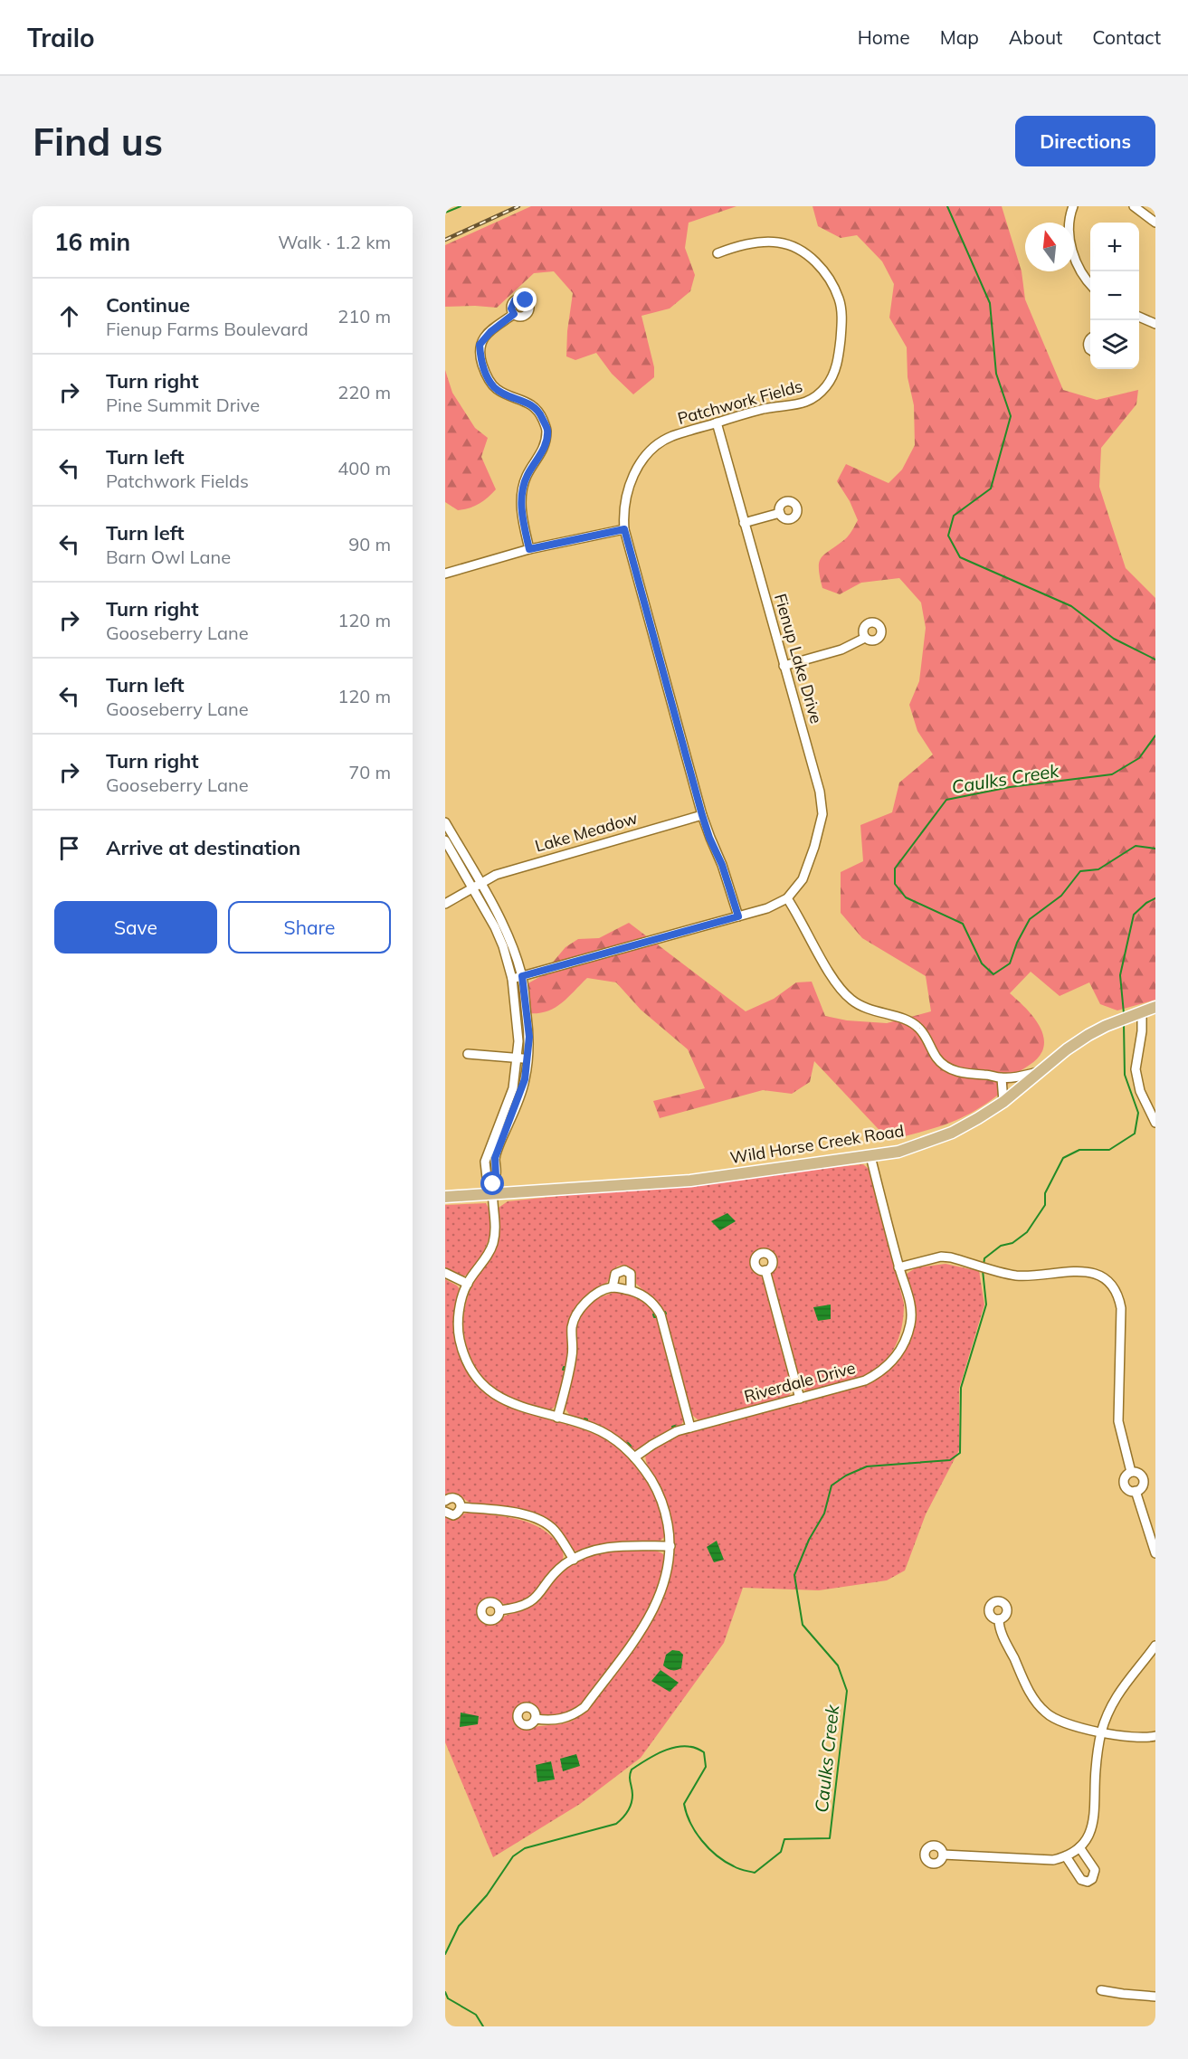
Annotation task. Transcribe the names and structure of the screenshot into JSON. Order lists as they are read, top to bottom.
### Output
{
  "streets": {
    "main road": ["Wild Horse Creek Road"],
    "street": [
      "Patchwork Fields",
      "Fienup Lake Drive",
      "Lake Meadow",
      "Riverdale Drive"
    ]
  },
  "crossings": [
    ["Patchwork Fields", "Fienup Lake Drive"],
    ["Patchwork Fields", "Lake Meadow"],
    ["Wild Horse Creek Road", "Riverdale Drive"]
  ],
  "water": ["Caulks Creek"],
  "north": "top",
  "page": {
    "header": "Trailo",
    "nav": [
      "Home",
      "Map",
      "About",
      "Contact"
    ],
    "buttons": [
      "Directions",
      ["Save", "Share"]
    ],
    "title": "Find us",
    "heading": ["16 min", "Walk · 1.2 km"],
    "map_buttons": ["+", "−"],
    "list": [
      ["Continue", "Fienup Farms Boulevard", "210 m"],
      ["Turn right", "Pine Summit Drive", "220 m"],
      ["Turn left", "Patchwork Fields", "400 m"],
      ["Turn left", "Barn Owl Lane", "90 m"],
      ["Turn right", "Gooseberry Lane", "120 m"],
      ["Turn left", "Gooseberry Lane", "120 m"],
      ["Turn right", "Gooseberry Lane", "70 m"],
      "Arrive at destination"
    ]
  }
}
